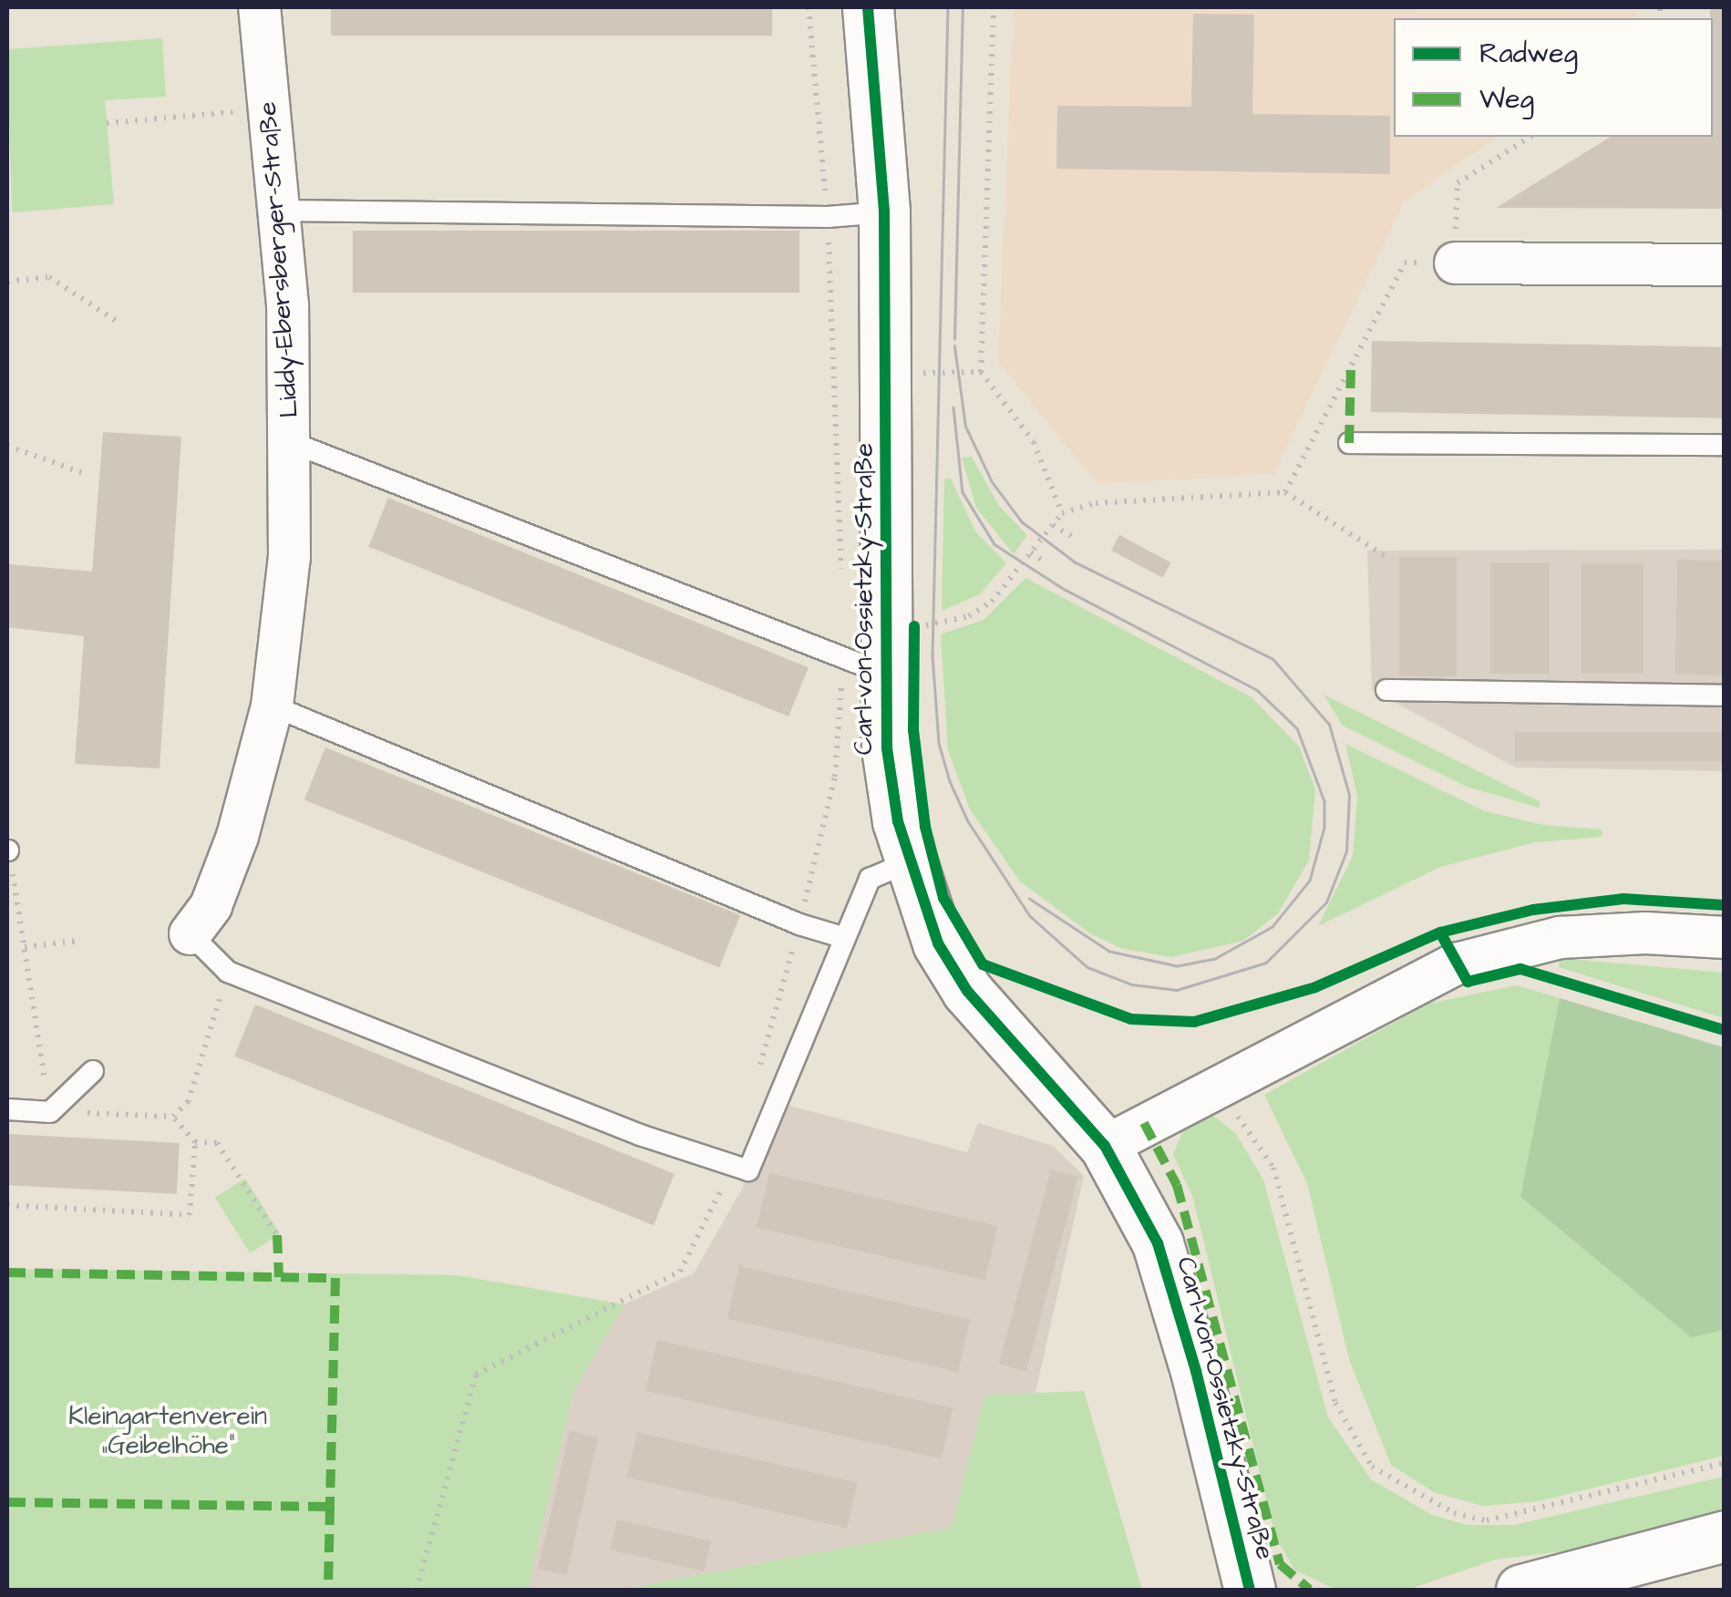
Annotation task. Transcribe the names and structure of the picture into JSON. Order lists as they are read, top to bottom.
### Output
{
  "streets": {
    "street": ["Liddy-Ebersberger-Straße", "Carl-von-Ossietzky-Straße"]
  },
  "parks": ["Kleingartenverein „Geibelhöhe“"],
  "legend": ["Radweg", "Weg"]
}
